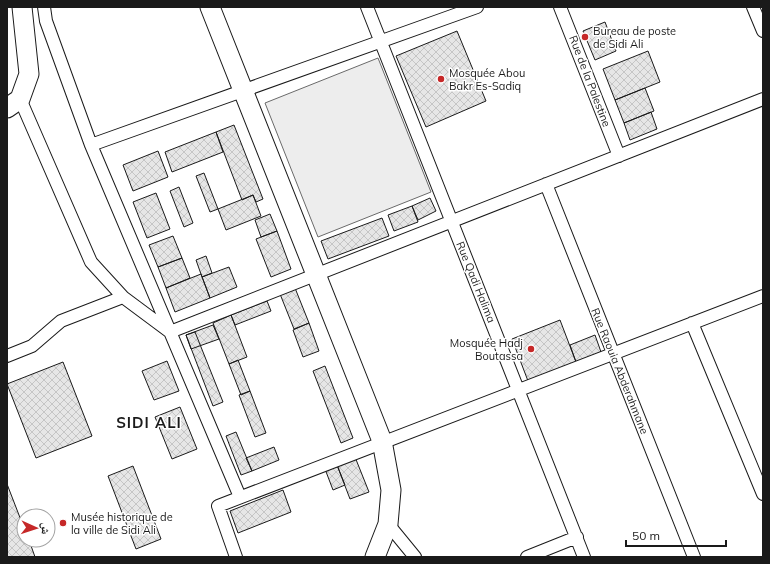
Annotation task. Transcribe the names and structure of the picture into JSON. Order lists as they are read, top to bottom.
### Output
{
  "streets": {
    "street": ["Rue de la Palestine", "Rue Qadi Halima", "Rue Raouia Abderahmane"]
  },
  "districts": ["SIDI ALI"],
  "places": [
    "Bureau de poste de Sidi Ali",
    "Mosquée Abou Bakr Es-Sadiq",
    "Mosquée Hadj Boutassa",
    "Musée historique de la ville de Sidi Ali"
  ],
  "scale_bar": "50 m",
  "north": "right"
}
